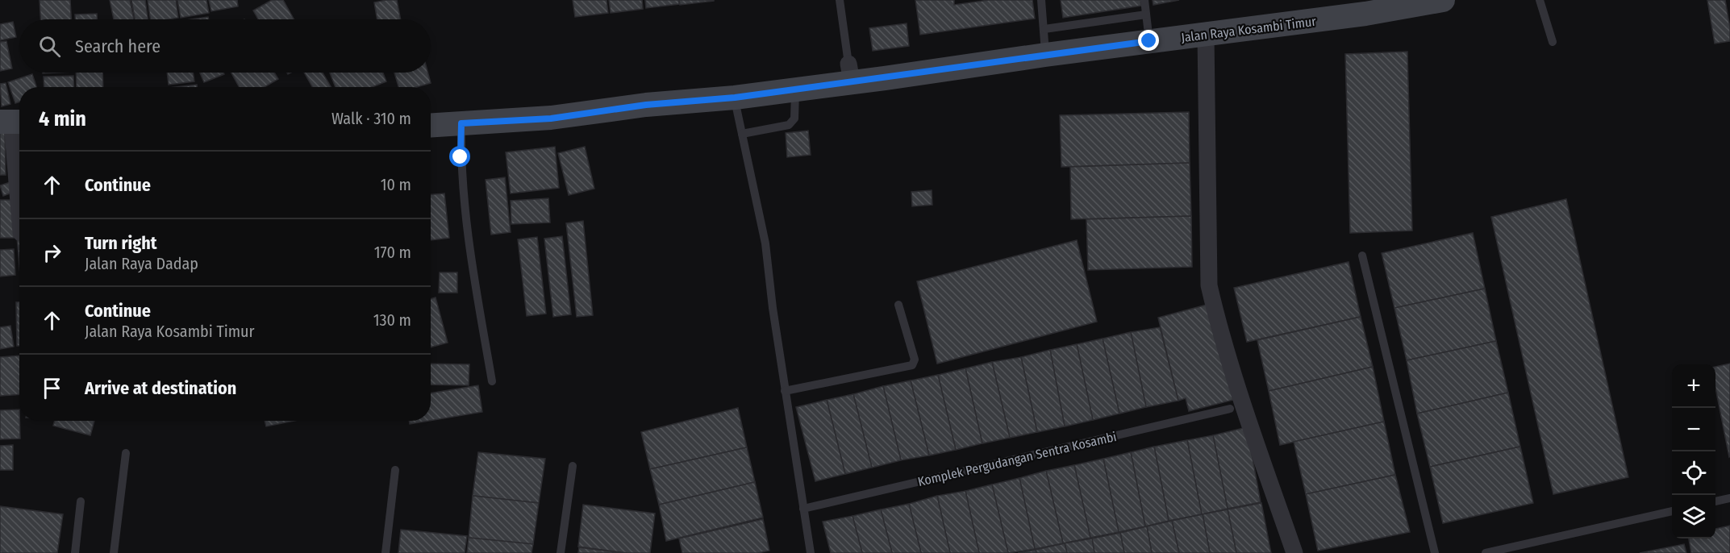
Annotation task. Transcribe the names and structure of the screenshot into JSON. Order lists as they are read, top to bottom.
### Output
{
  "streets": {
    "main road": ["Jalan Raya Kosambi Timur"],
    "lane": ["Komplek Pergudangan Sentra Kosambi"]
  },
  "page": {
    "search": "Search here",
    "heading": ["4 min", "Walk · 310 m"],
    "list": [
      ["Continue", "10 m"],
      ["Turn right", "Jalan Raya Dadap", "170 m"],
      ["Continue", "Jalan Raya Kosambi Timur", "130 m"],
      "Arrive at destination"
    ],
    "map_buttons": ["+", "−"]
  }
}
